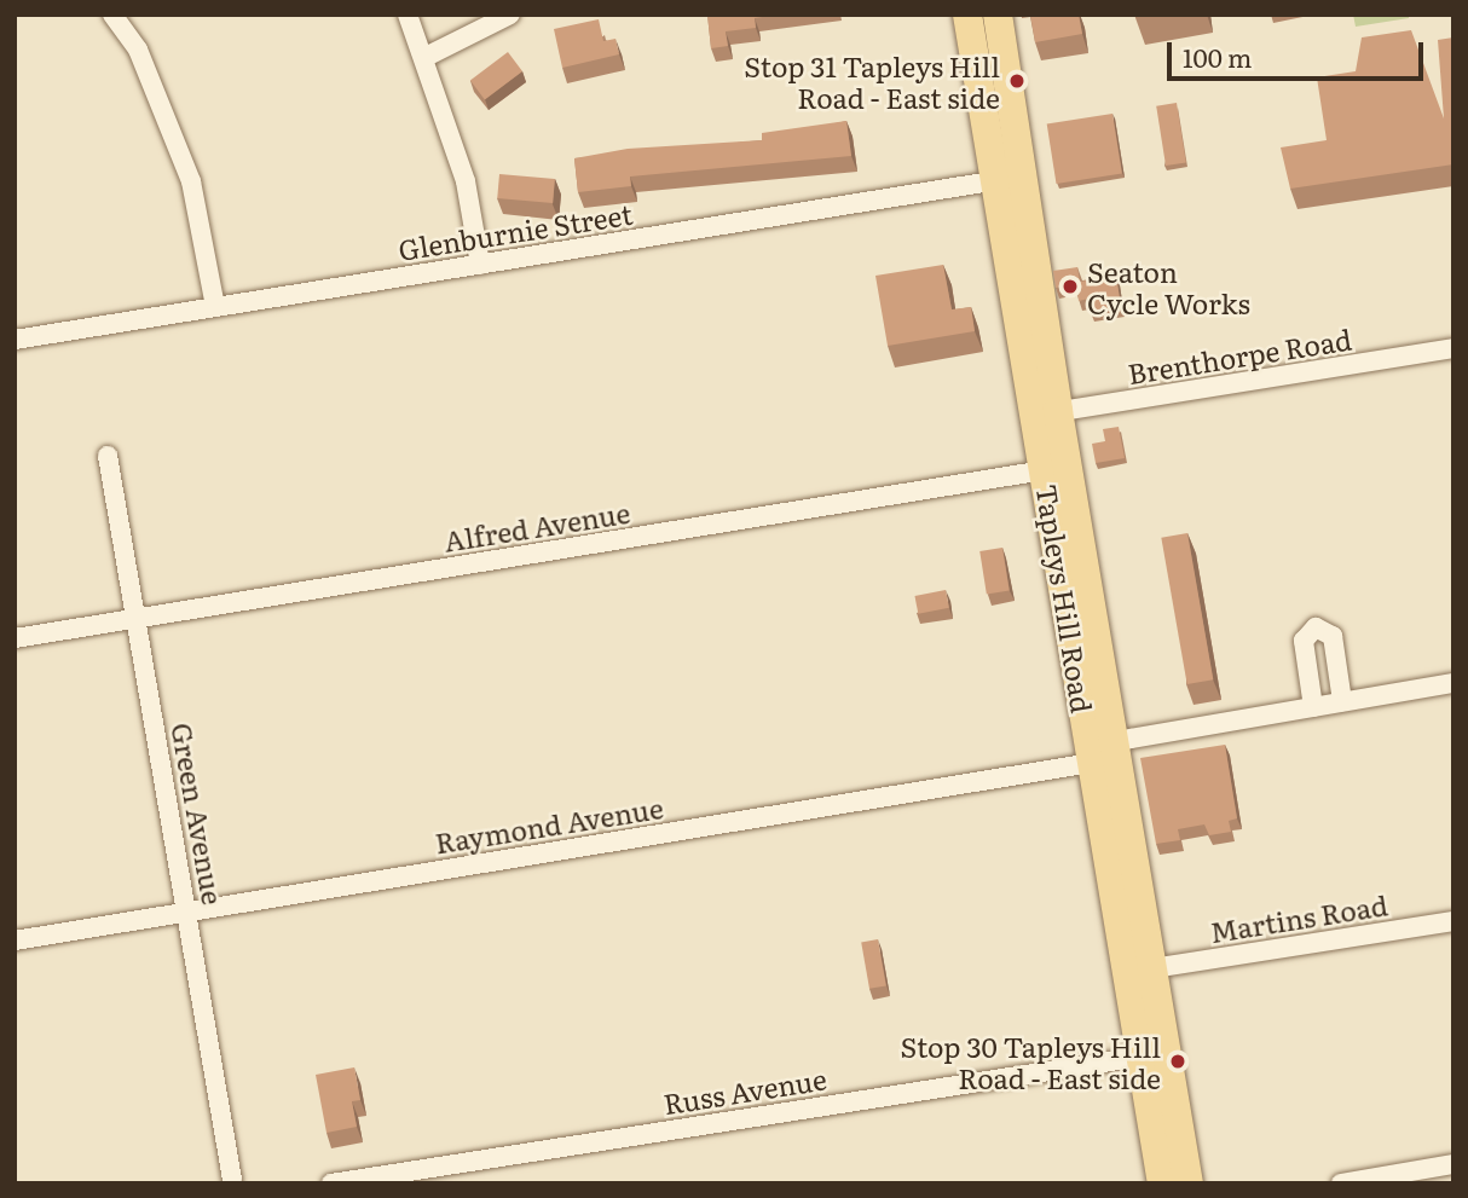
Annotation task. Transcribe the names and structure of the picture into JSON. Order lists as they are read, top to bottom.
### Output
{
  "streets": {
    "main road": ["Tapleys Hill Road"],
    "street": [
      "Glenburnie Street",
      "Brenthorpe Road",
      "Alfred Avenue",
      "Green Avenue",
      "Raymond Avenue",
      "Martins Road",
      "Russ Avenue"
    ]
  },
  "crossings": [
    ["Glenburnie Street", "Tapleys Hill Road"],
    ["Brenthorpe Road", "Tapleys Hill Road"],
    ["Alfred Avenue", "Tapleys Hill Road"],
    ["Alfred Avenue", "Green Avenue"],
    ["Tapleys Hill Road", "Raymond Avenue"],
    ["Tapleys Hill Road", "Martins Road"],
    ["Tapleys Hill Road", "Russ Avenue"],
    ["Green Avenue", "Raymond Avenue"]
  ],
  "places": ["Stop 31 Tapleys Hill Road - East side", "Seaton Cycle Works", "Stop 30 Tapleys Hill Road - East side"],
  "scale_bar": "100 m"
}
